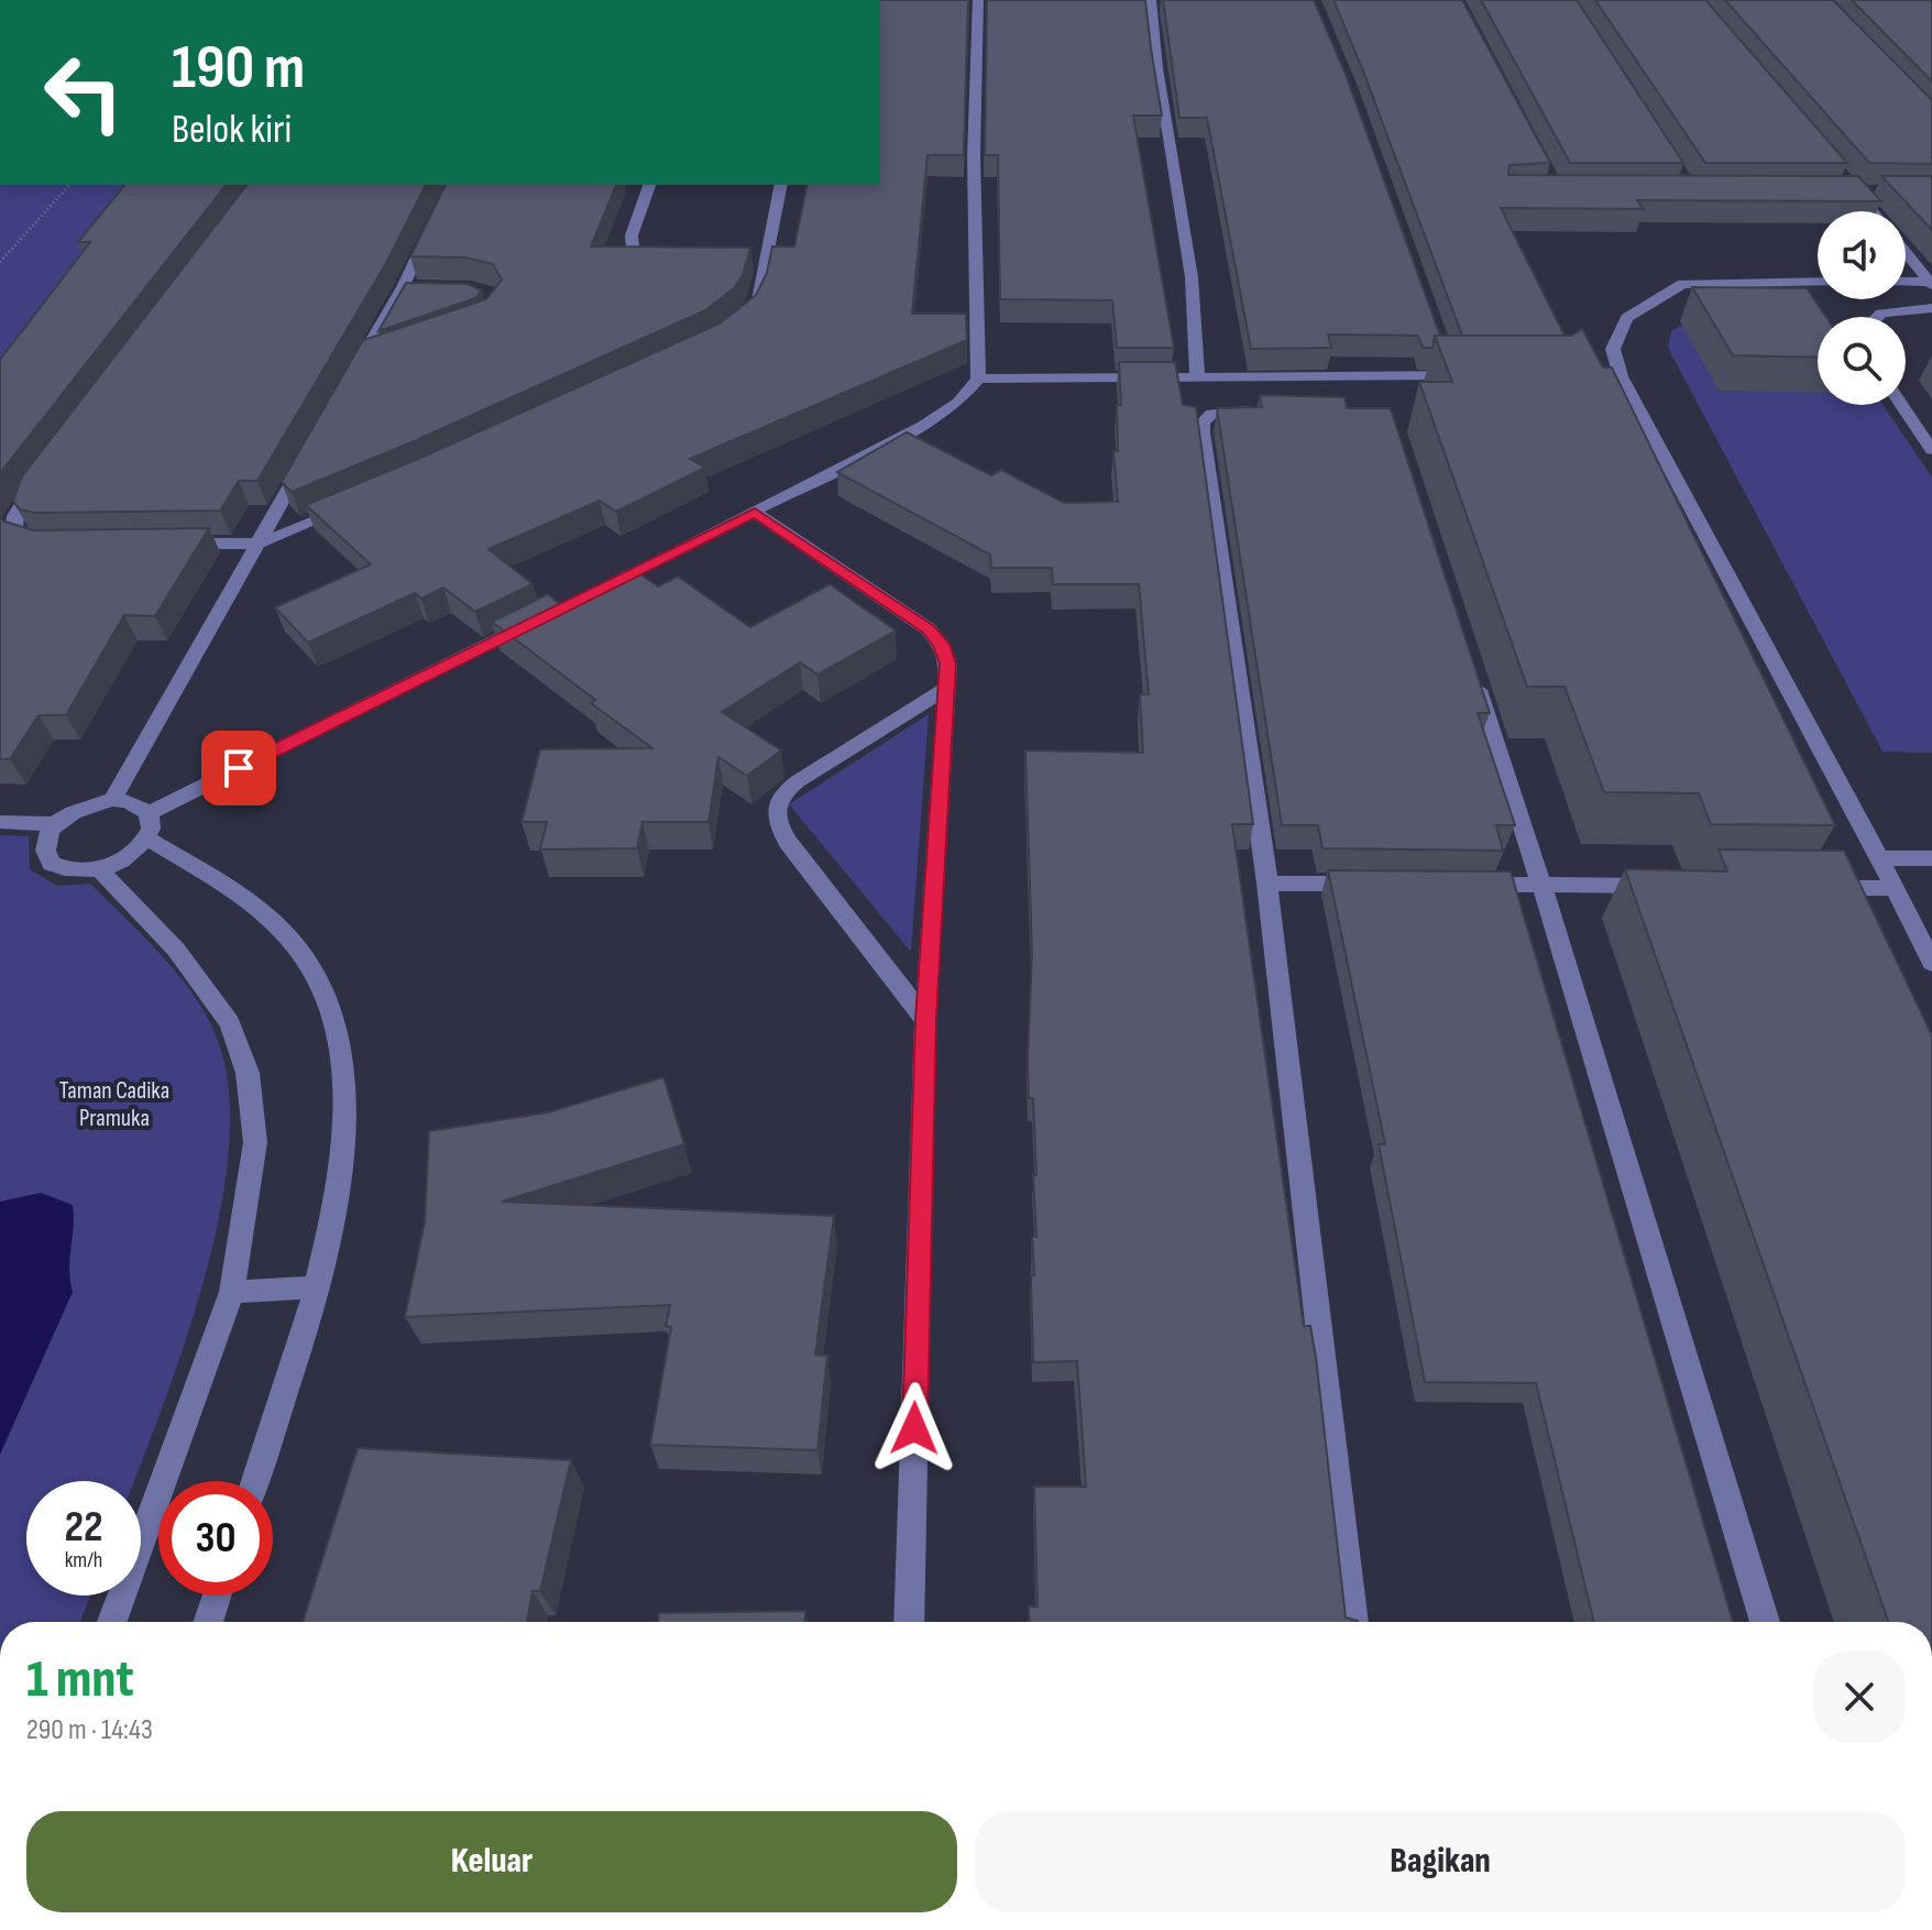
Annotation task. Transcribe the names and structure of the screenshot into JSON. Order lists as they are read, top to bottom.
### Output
{
  "parks": ["Taman Cadika Pramuka"],
  "page": {
    "turn": ["190 m", "Belok kiri"],
    "speed": "22 km/h",
    "limit": "30",
    "heading": ["1 mnt", "290 m · 14:43"],
    "buttons": ["Keluar", "Bagikan"]
  }
}
